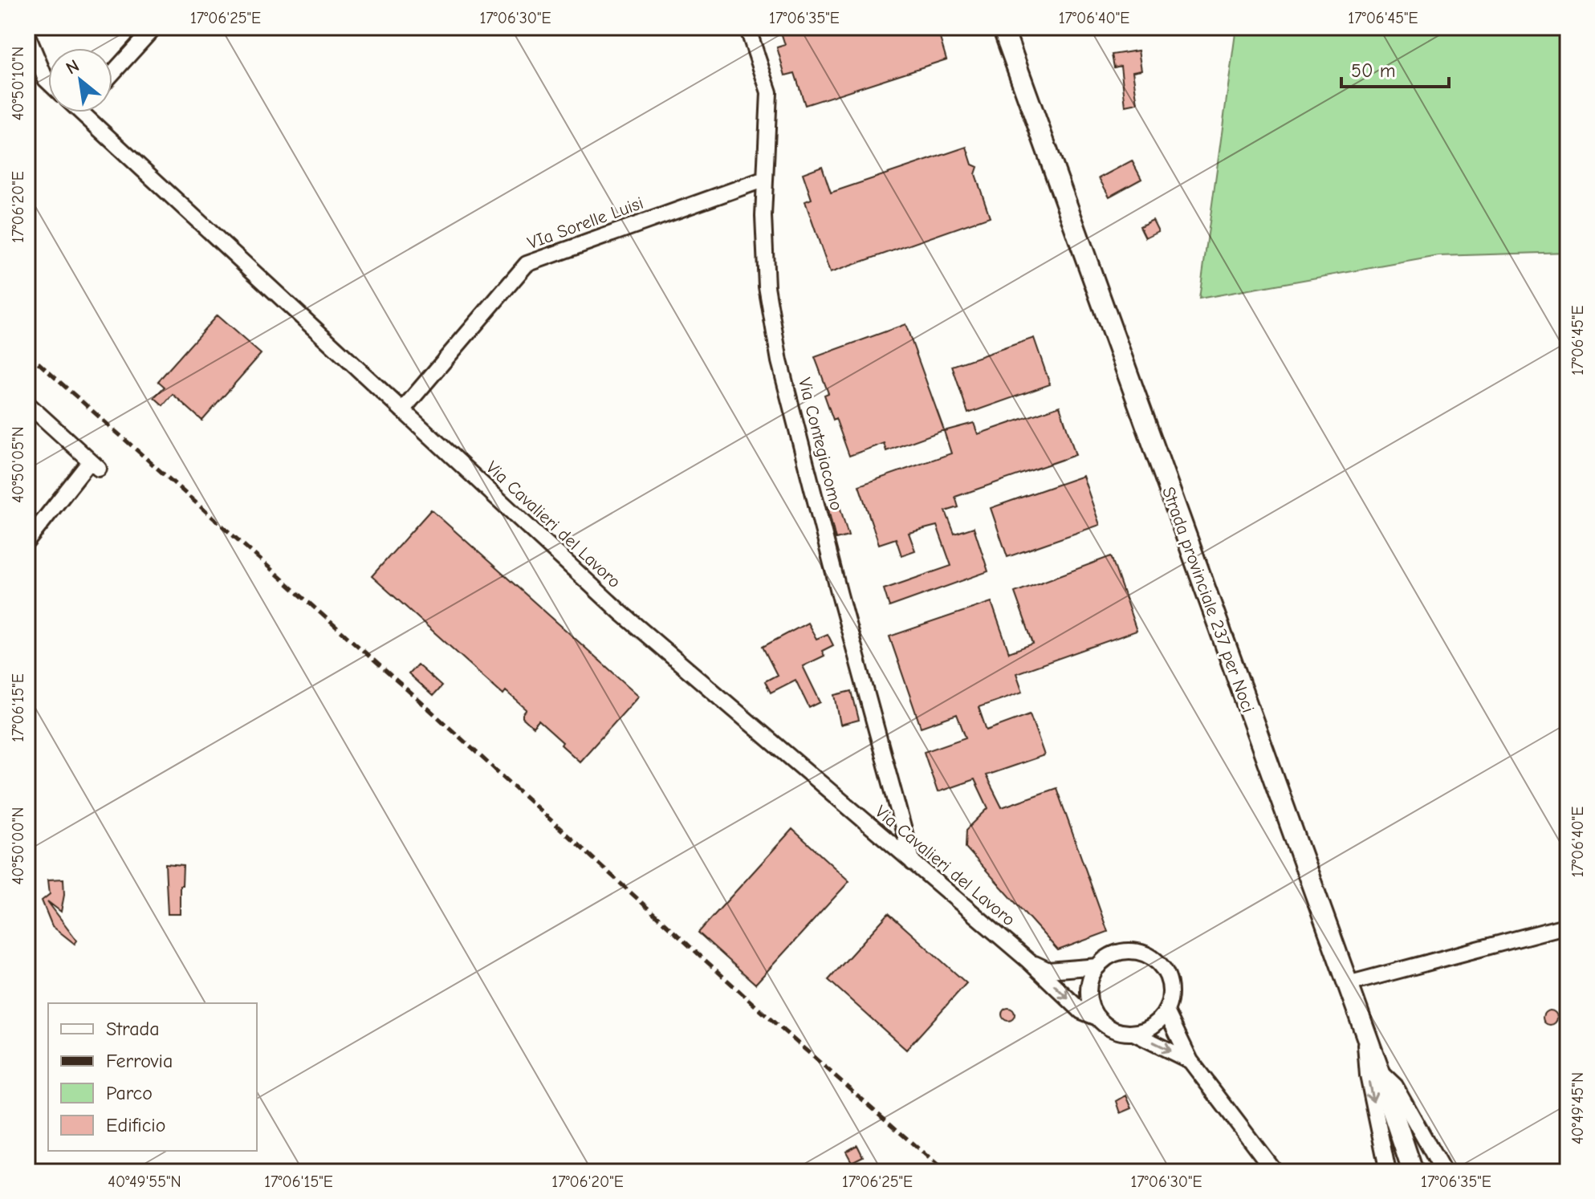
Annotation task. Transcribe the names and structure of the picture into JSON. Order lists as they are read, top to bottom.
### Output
{
  "streets": {
    "main road": ["Strada provinciale 237 per Noci"],
    "street": ["VIa Sorelle Luisi", "Via Contegiacomo", "Via Cavalieri del Lavoro"]
  },
  "crossings": [
    ["VIa Sorelle Luisi", "Via Contegiacomo"],
    ["VIa Sorelle Luisi", "Via Cavalieri del Lavoro"],
    ["Via Contegiacomo", "Via Cavalieri del Lavoro"]
  ],
  "legend": [
    "Strada",
    "Ferrovia",
    "Parco",
    "Edificio"
  ],
  "scale_bar": "50 m",
  "north": "top left",
  "coordinates": [
    "17°06'25\"E",
    "17°06'30\"E",
    "17°06'35\"E",
    "17°06'40\"E",
    "17°06'45\"E",
    "40°50'10\"N",
    "17°06'20\"E",
    "40°50'05\"N",
    "17°06'15\"E",
    "40°50'00\"N",
    "40°49'45\"N",
    "40°49'55\"N"
  ]
}
